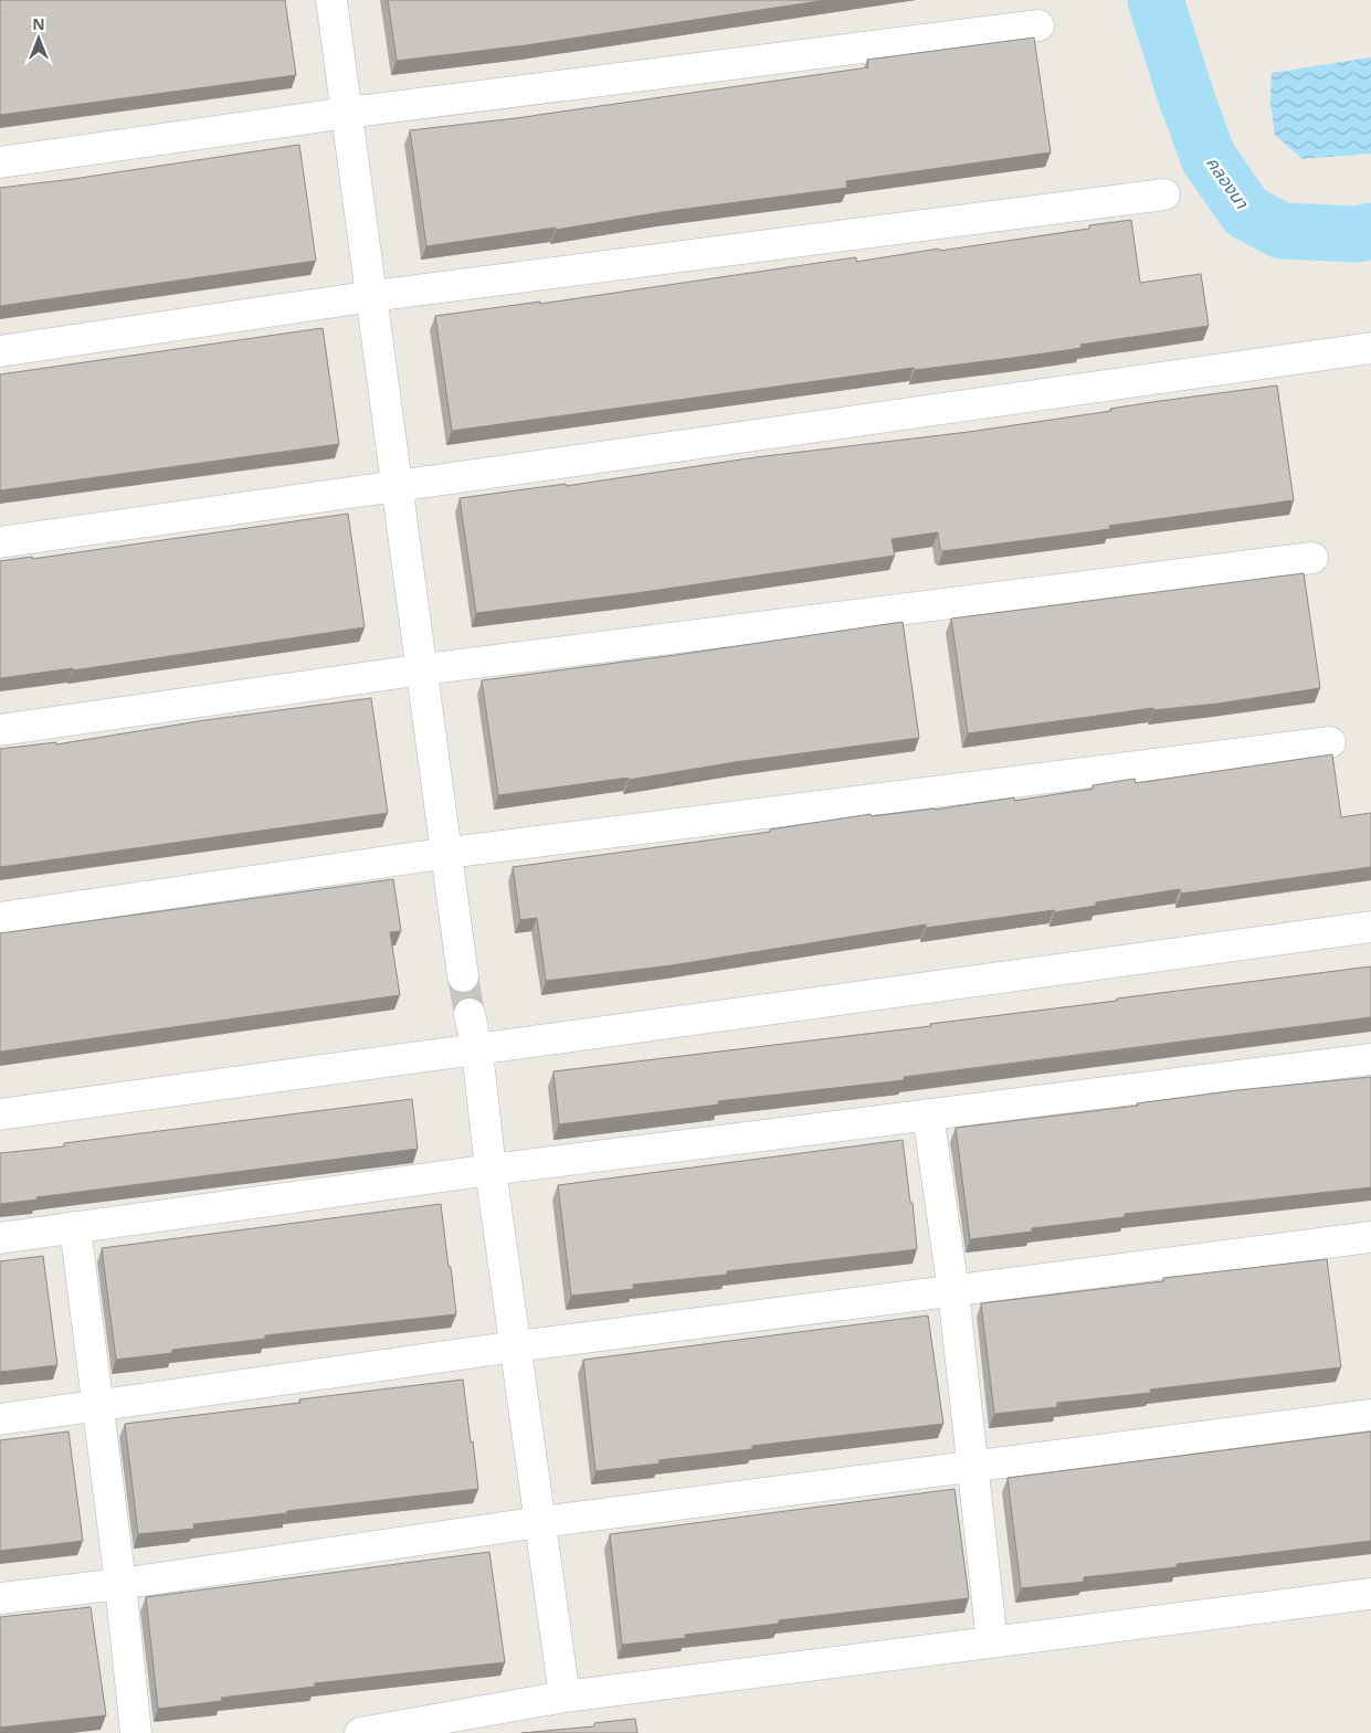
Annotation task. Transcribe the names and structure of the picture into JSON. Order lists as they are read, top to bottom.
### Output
{
  "water": ["คลองนา"],
  "north": "top"
}
